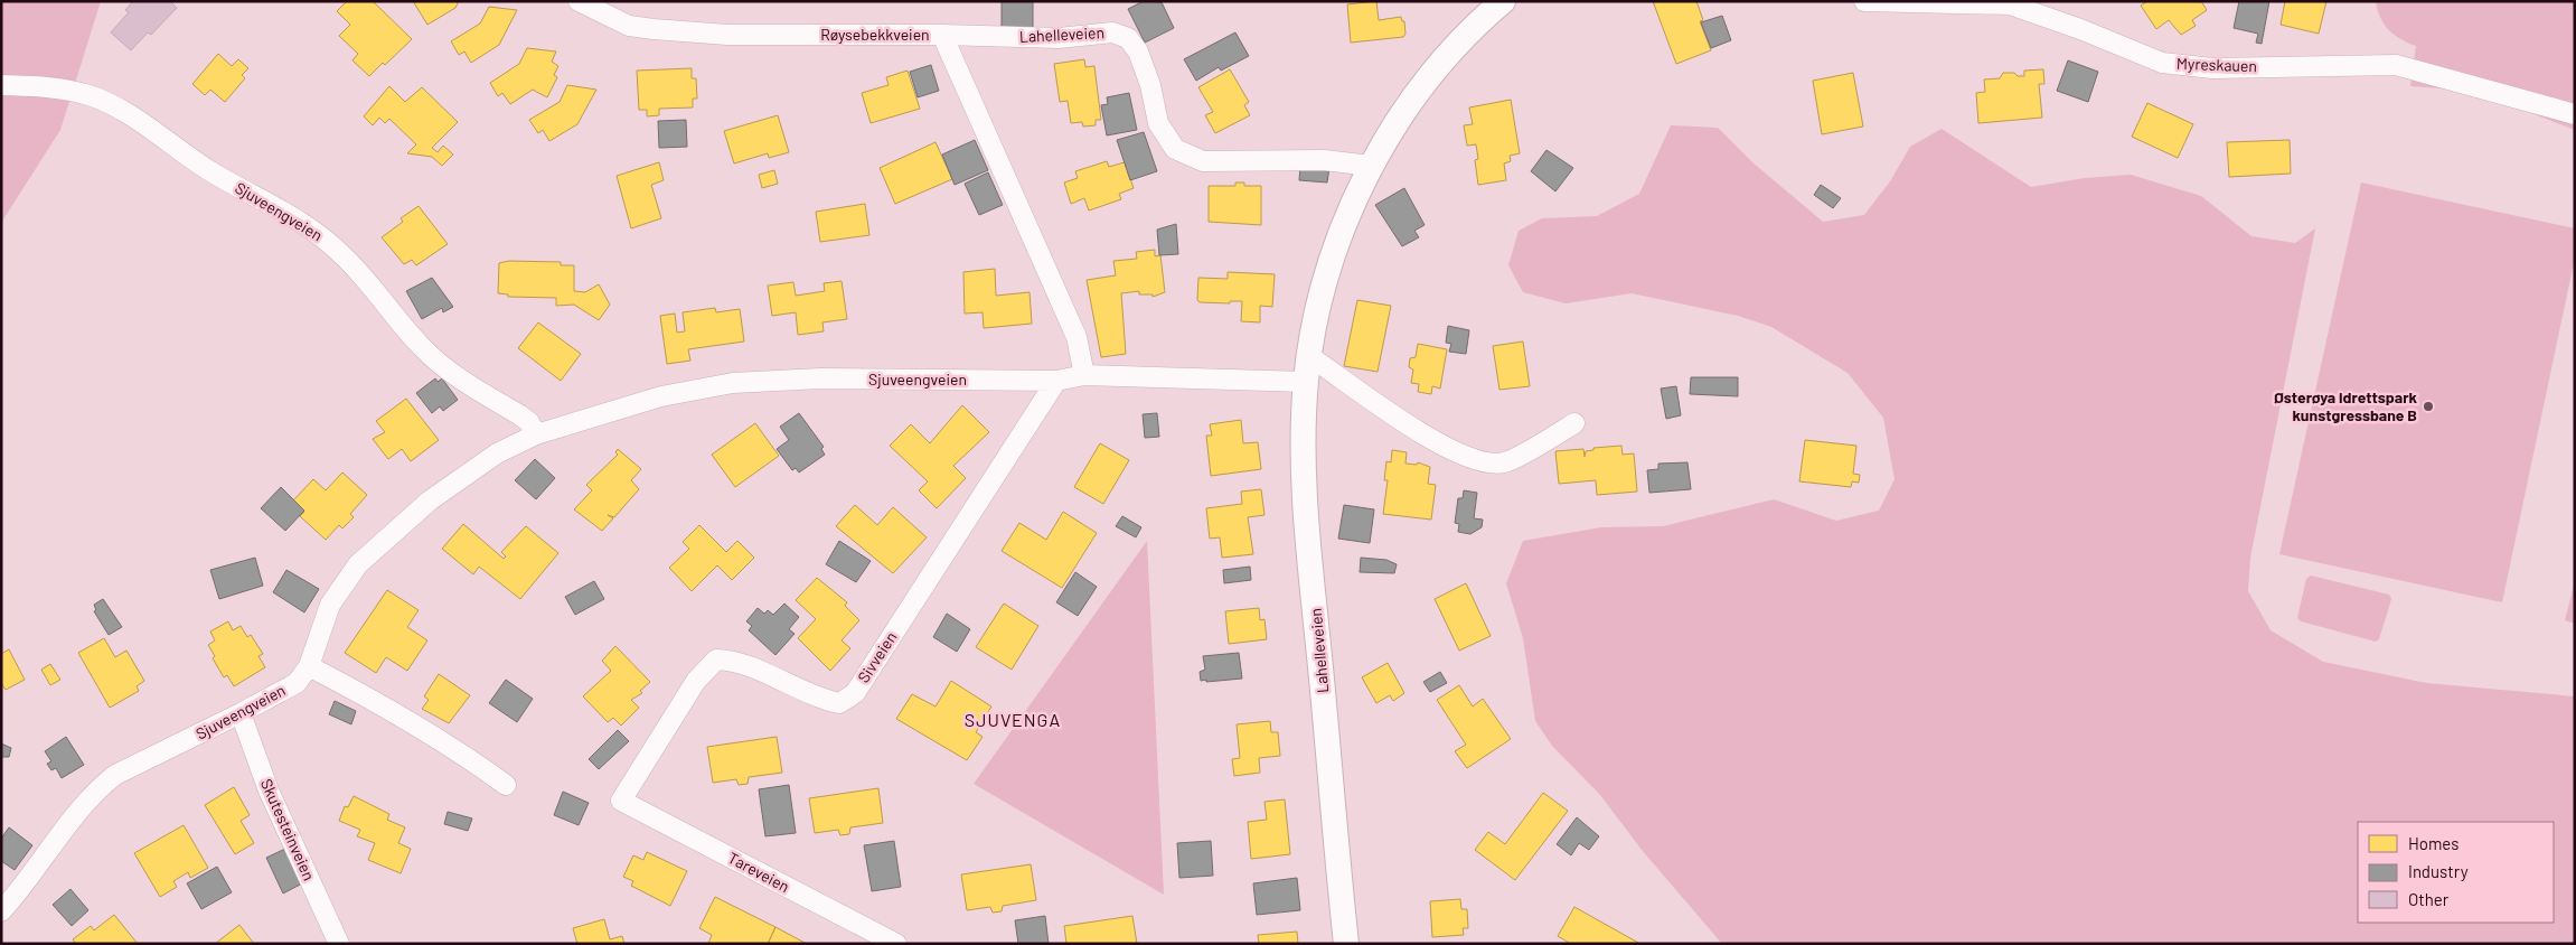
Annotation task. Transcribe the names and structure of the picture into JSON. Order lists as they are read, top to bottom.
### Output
{
  "streets": {
    "street": [
      "Røysebekkveien",
      "Lahelleveien",
      "Myreskauen",
      "Sjuveengveien",
      "Sivveien",
      "Skutesteinveien",
      "Tareveien"
    ]
  },
  "crossings": [
    ["Røysebekkveien", "Lahelleveien"],
    ["Røysebekkveien", "Sjuveengveien"],
    ["Lahelleveien", "Sjuveengveien"],
    ["Sjuveengveien", "Sivveien"],
    ["Sjuveengveien", "Skutesteinveien"],
    ["Sivveien", "Tareveien"]
  ],
  "districts": ["SJUVENGA"],
  "places": ["Østerøya idrettspark kunstgressbane B"],
  "legend": ["Homes", "Industry", "Other"]
}
